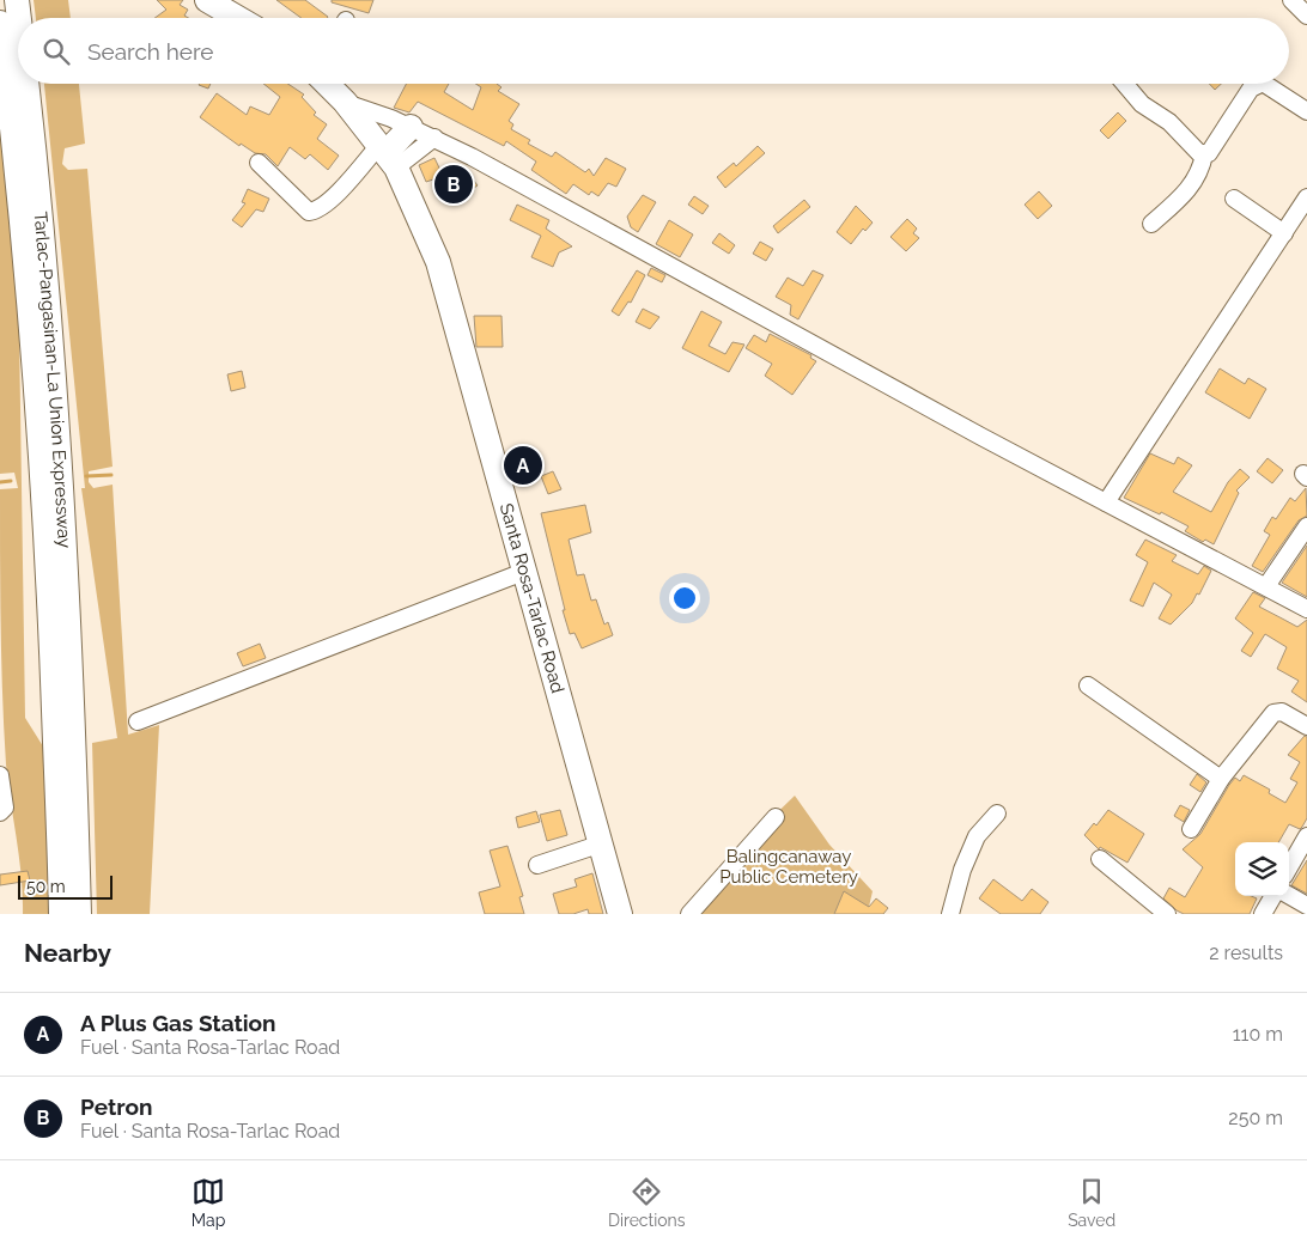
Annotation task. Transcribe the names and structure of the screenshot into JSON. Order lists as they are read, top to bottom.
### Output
{
  "streets": {
    "highway": ["Tarlac-Pangasinan-La Union Expressway", "Santa Rosa-Tarlac Road"]
  },
  "parks": ["Balingcanaway Public Cemetery"],
  "scale_bar": "50 m",
  "page": {
    "search": "Search here",
    "pins": ["B", "A"],
    "scale": "50 m",
    "heading": ["Nearby", "2 results"],
    "list": [
      {
        "mark": "A",
        "name": "A Plus Gas Station",
        "note": "Fuel · Santa Rosa-Tarlac Road",
        "value": "110 m"
      },
      {
        "mark": "B",
        "name": "Petron",
        "note": "Fuel · Santa Rosa-Tarlac Road",
        "value": "250 m"
      }
    ],
    "nav": ["Map", "Directions", "Saved"]
  }
}
